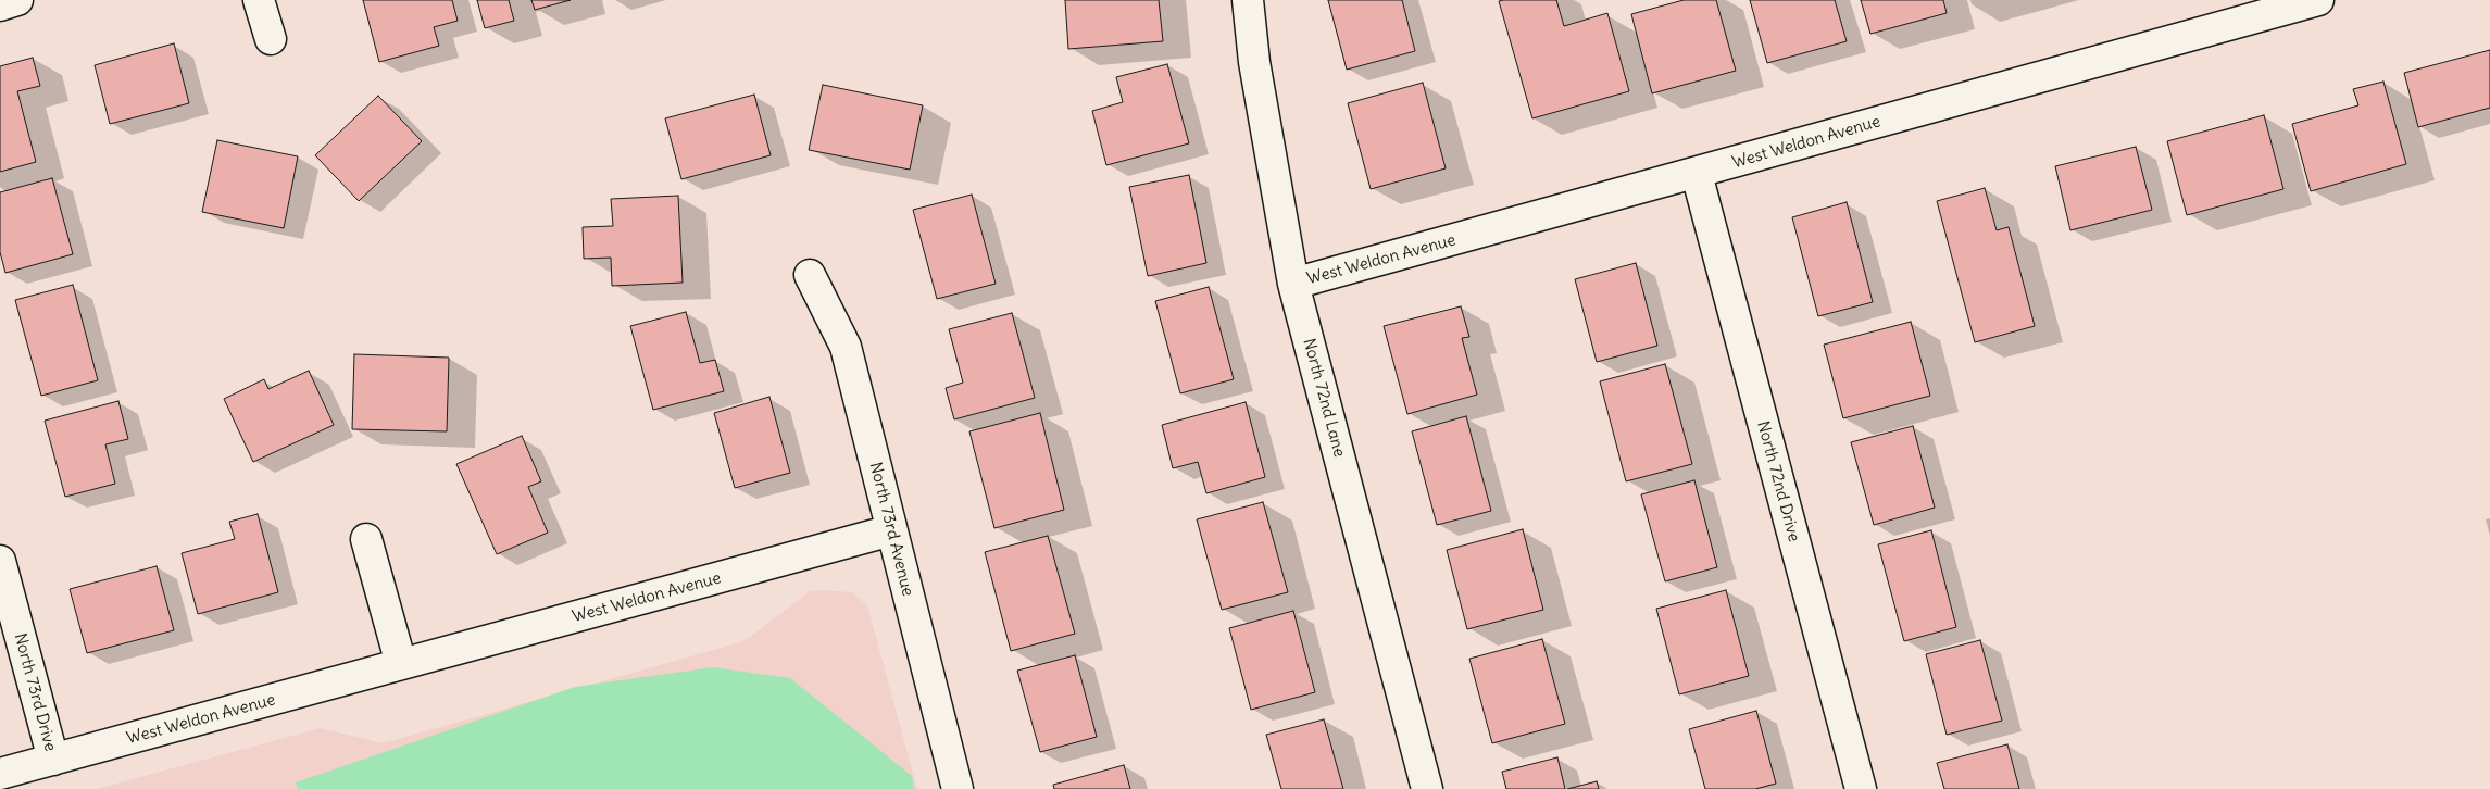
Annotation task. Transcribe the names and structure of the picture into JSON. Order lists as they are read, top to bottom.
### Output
{
  "streets": {
    "street": [
      "West Weldon Avenue",
      "North 72nd Lane",
      "North 72nd Drive",
      "North 73rd Avenue",
      "North 73rd Drive"
    ]
  },
  "crossings": [
    ["West Weldon Avenue", "North 72nd Lane"],
    ["West Weldon Avenue", "North 72nd Drive"],
    ["West Weldon Avenue", "North 73rd Avenue"],
    ["West Weldon Avenue", "North 73rd Drive"]
  ]
}
